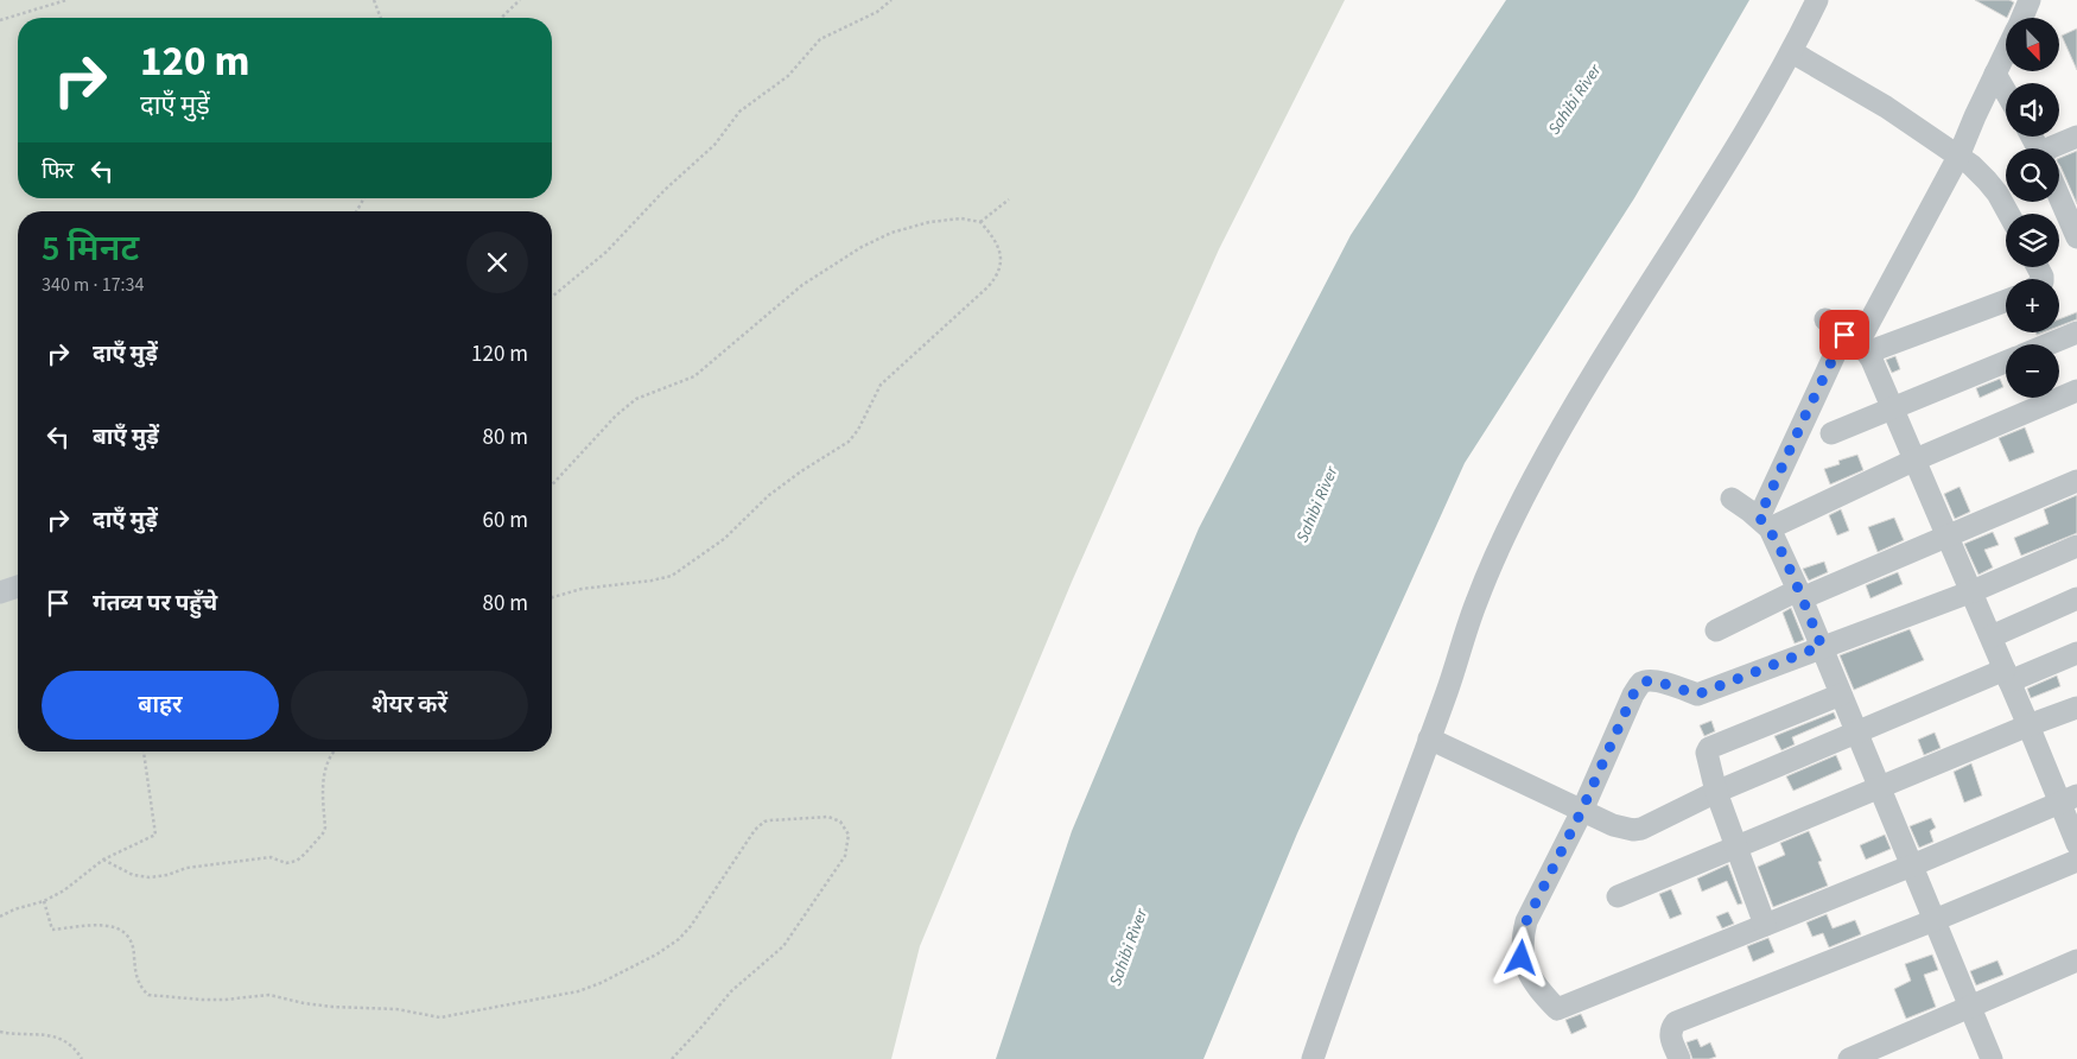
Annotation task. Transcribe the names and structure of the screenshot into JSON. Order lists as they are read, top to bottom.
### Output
{
  "water": ["Sahibi River"],
  "north": "bottom right",
  "page": {
    "map_buttons": ["+", "−"],
    "turn": ["120 m", "दाएँ मुड़ें"],
    "then": "फिर",
    "heading": ["5 मिनट", "340 m · 17:34"],
    "list": [
      {
        "name": "दाएँ मुड़ें",
        "value": "120 m"
      },
      {
        "name": "बाएँ मुड़ें",
        "value": "80 m"
      },
      {
        "name": "दाएँ मुड़ें",
        "value": "60 m"
      },
      {
        "name": "गंतव्य पर पहुँचे",
        "value": "80 m"
      }
    ],
    "buttons": ["बाहर", "शेयर करें"]
  }
}
